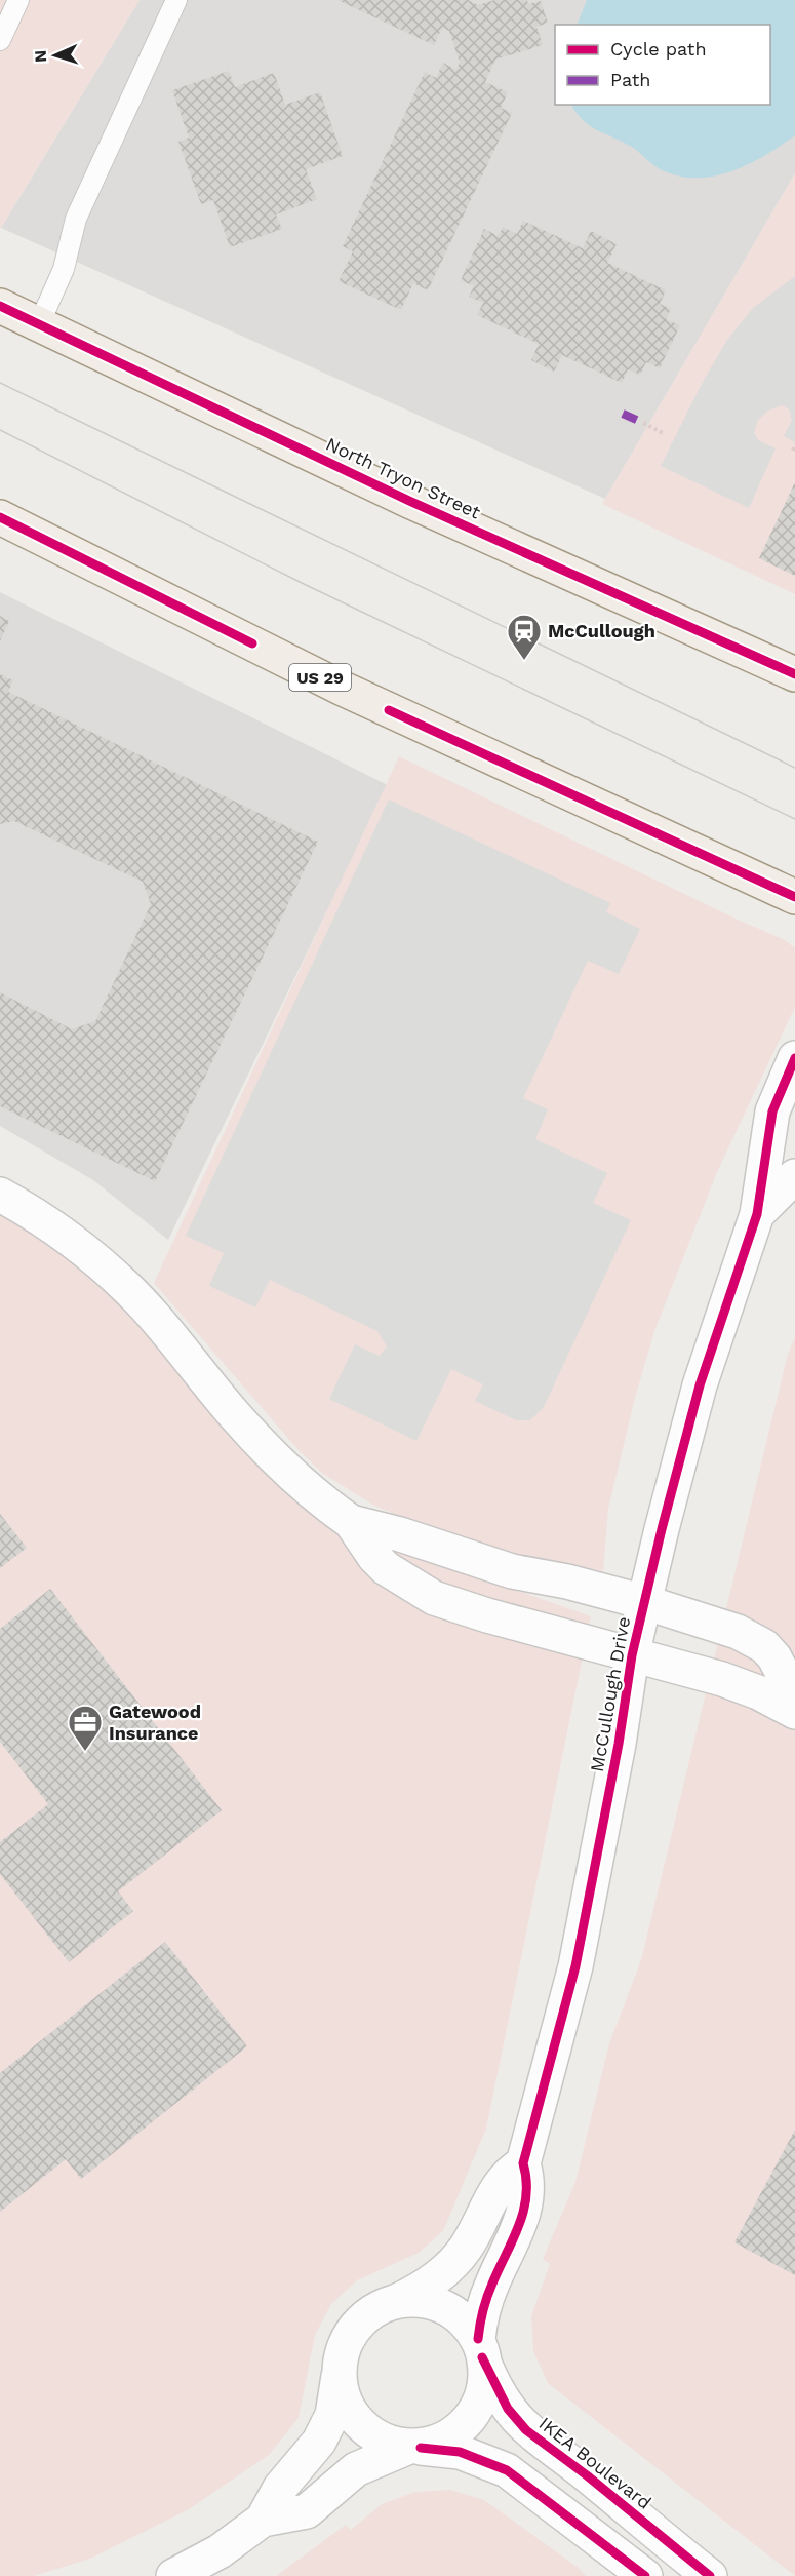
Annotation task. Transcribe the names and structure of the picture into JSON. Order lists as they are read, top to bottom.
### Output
{
  "streets": {
    "main road": ["North Tryon Street", "US 29"],
    "street": ["McCullough Drive", "IKEA Boulevard"]
  },
  "crossings": [
    ["McCullough Drive", "IKEA Boulevard"]
  ],
  "places": {
    "station": ["McCullough"],
    "office": ["Gatewood Insurance"]
  },
  "legend": ["Cycle path", "Path"],
  "north": "left"
}
